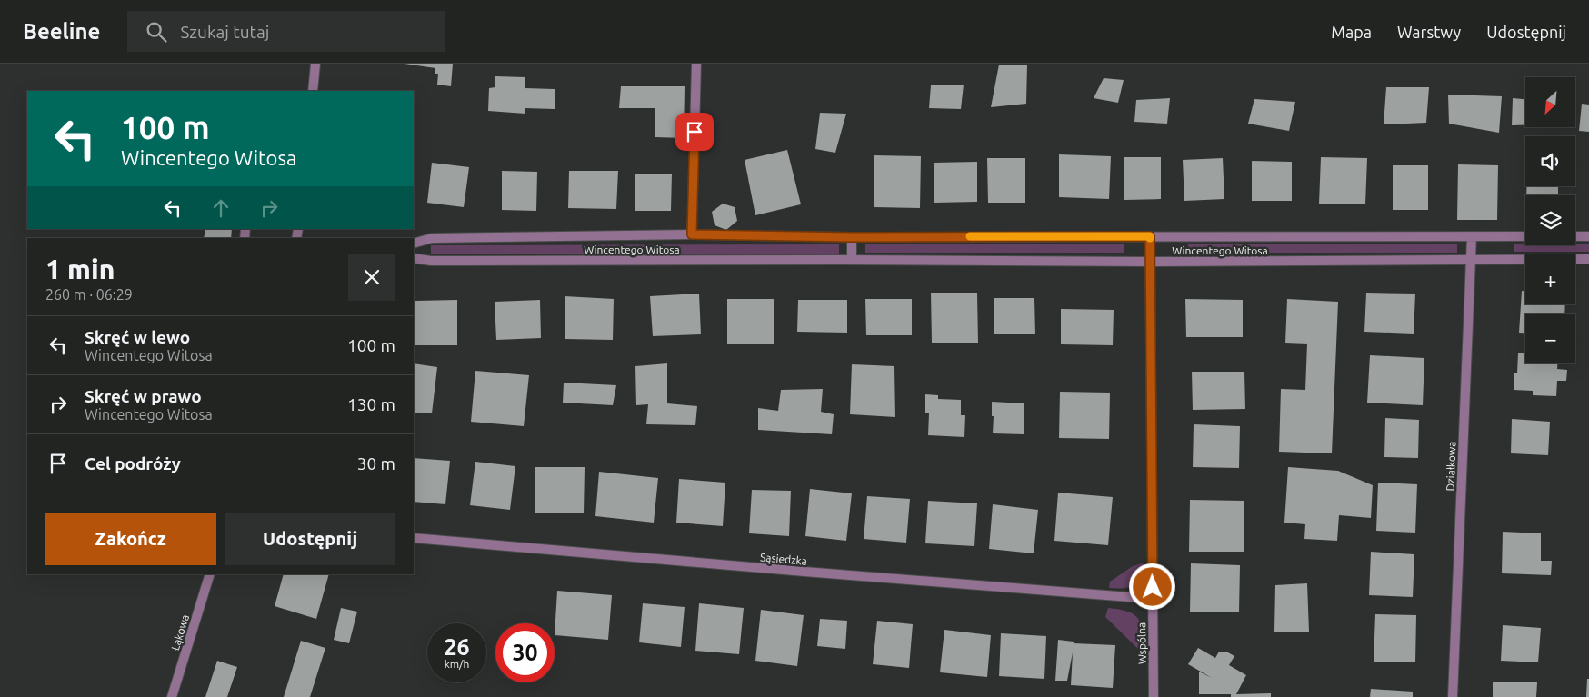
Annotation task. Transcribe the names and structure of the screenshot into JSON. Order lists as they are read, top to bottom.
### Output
{
  "streets": {
    "street": [
      "Wincentego Witosa",
      "Działkowa",
      "Sąsiedzka",
      "Łąkowa",
      "Wspólna"
    ]
  },
  "crossings": [
    ["Wincentego Witosa", "Działkowa"],
    ["Wincentego Witosa", "Wspólna"],
    ["Sąsiedzka", "Wspólna"]
  ],
  "north": "bottom left",
  "page": {
    "header": "Beeline",
    "search": "Szukaj tutaj",
    "nav": ["Mapa", "Warstwy", "Udostępnij"],
    "map_buttons": ["+", "−"],
    "turn": ["100 m", "Wincentego Witosa"],
    "heading": ["1 min", "260 m · 06:29"],
    "list": [
      {
        "name": "Skręć w lewo",
        "note": "Wincentego Witosa",
        "value": "100 m"
      },
      {
        "name": "Skręć w prawo",
        "note": "Wincentego Witosa",
        "value": "130 m"
      },
      {
        "name": "Cel podróży",
        "value": "30 m"
      }
    ],
    "buttons": ["Zakończ", "Udostępnij"],
    "speed": "26 km/h",
    "limit": "30"
  }
}
